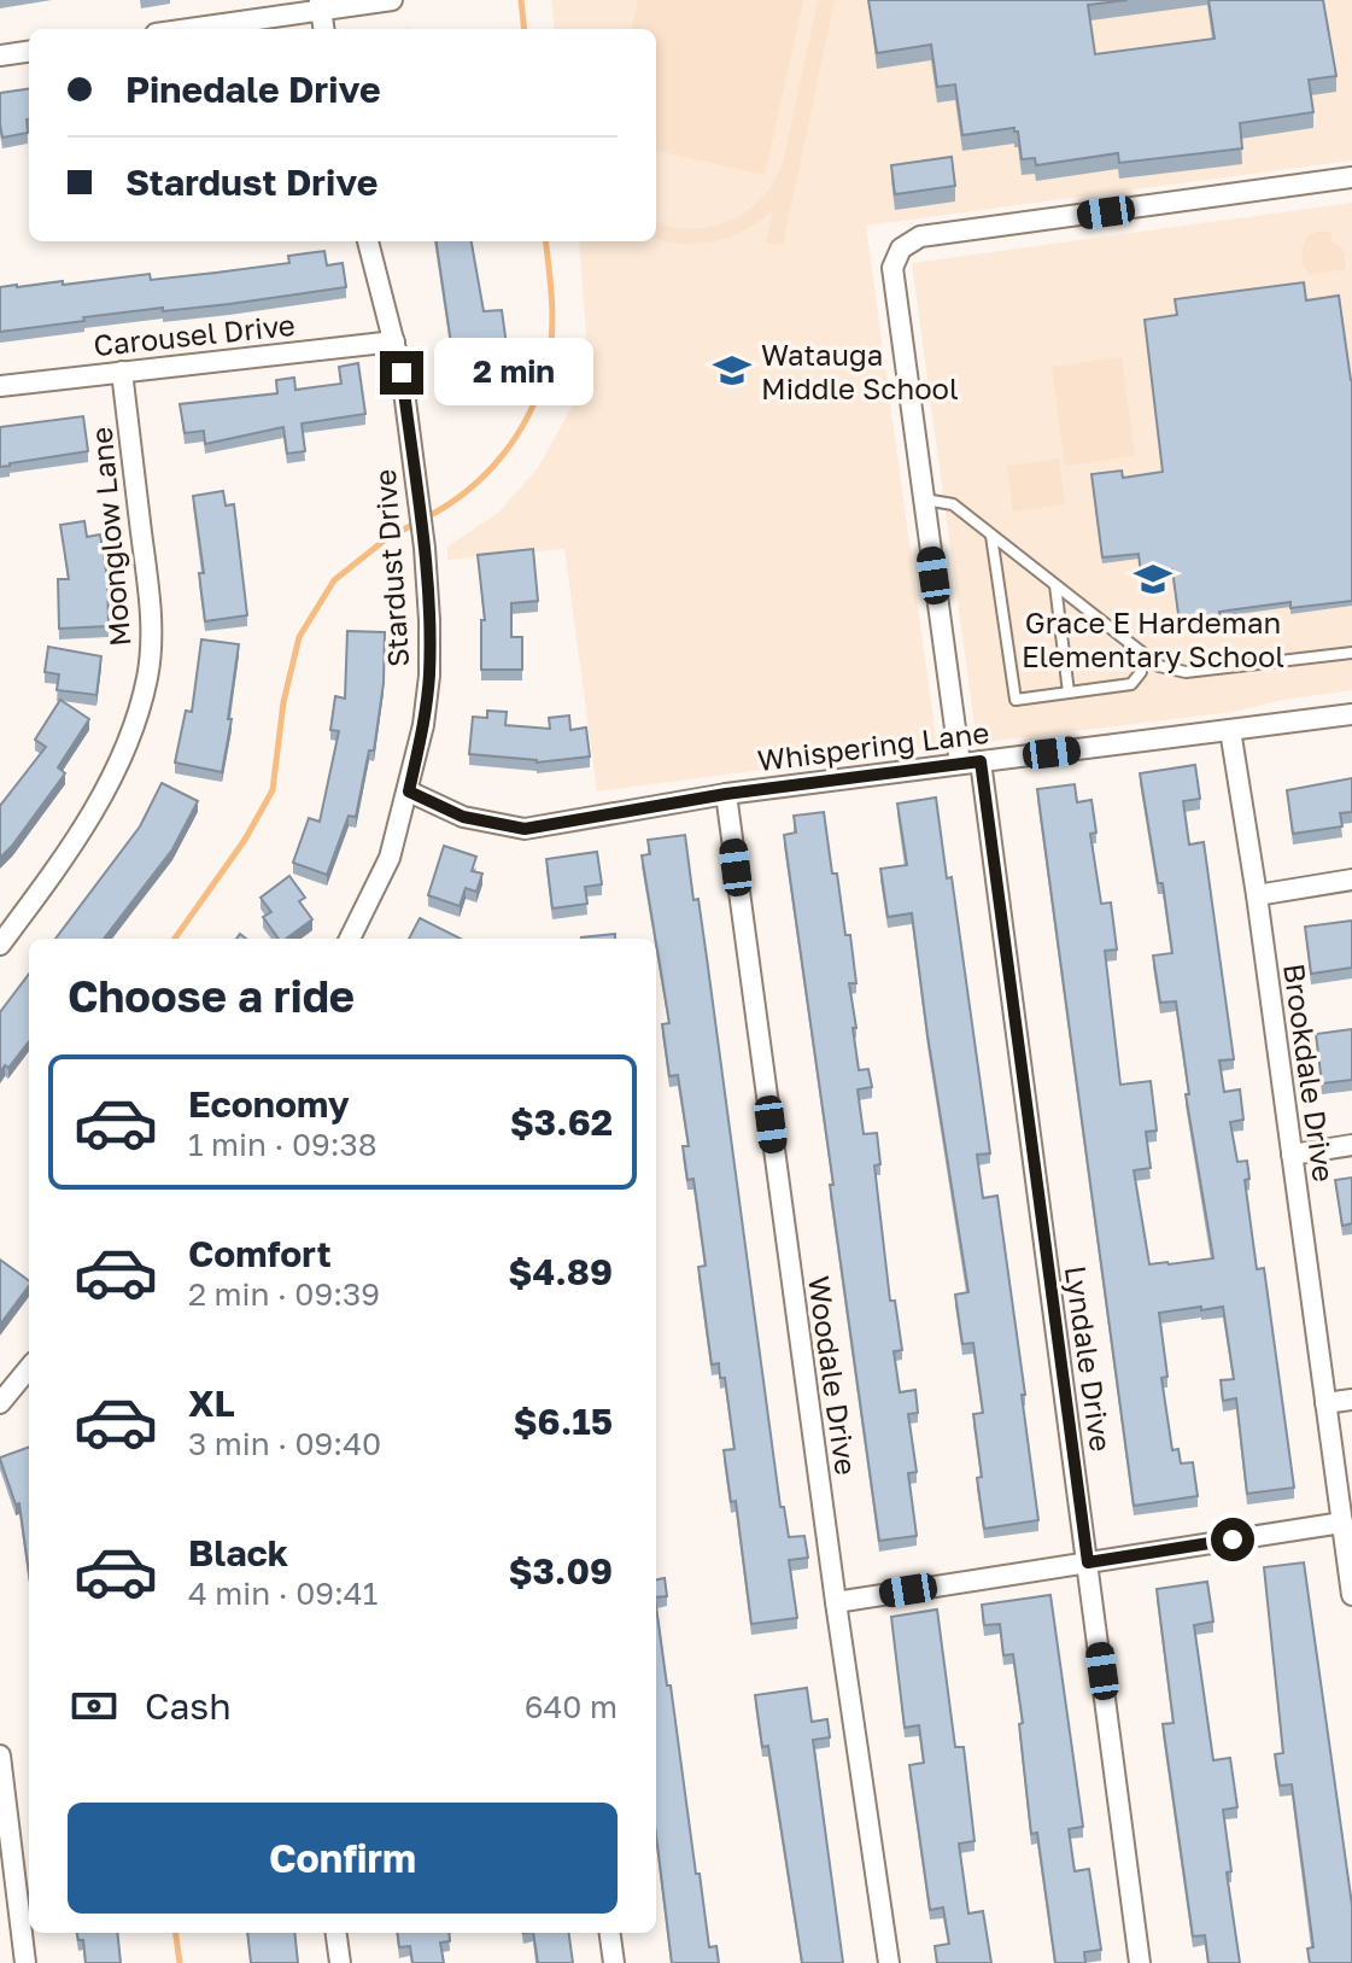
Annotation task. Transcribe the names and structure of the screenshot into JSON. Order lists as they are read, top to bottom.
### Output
{
  "streets": {
    "street": [
      "Carousel Drive",
      "Moonglow Lane",
      "Stardust Drive",
      "Whispering Lane",
      "Brookdale Drive",
      "Lyndale Drive",
      "Woodale Drive"
    ]
  },
  "crossings": [
    ["Carousel Drive", "Moonglow Lane"],
    ["Carousel Drive", "Stardust Drive"],
    ["Stardust Drive", "Whispering Lane"],
    ["Whispering Lane", "Brookdale Drive"],
    ["Whispering Lane", "Lyndale Drive"],
    ["Whispering Lane", "Woodale Drive"]
  ],
  "places": {
    "school or university": ["Watauga Middle School", "Grace E Hardeman Elementary School"]
  },
  "page": {
    "banner": ["Pinedale Drive", "Stardust Drive"],
    "bubble": "2 min",
    "heading": "Choose a ride",
    "list": [
      {
        "name": "Economy",
        "note": "1 min · 09:38",
        "value": "$3.62"
      },
      {
        "name": "Comfort",
        "note": "2 min · 09:39",
        "value": "$4.89"
      },
      {
        "name": "XL",
        "note": "3 min · 09:40",
        "value": "$6.15"
      },
      {
        "name": "Black",
        "note": "4 min · 09:41",
        "value": "$3.09"
      }
    ],
    "pay": ["Cash", "640 m"],
    "buttons": "Confirm"
  }
}
